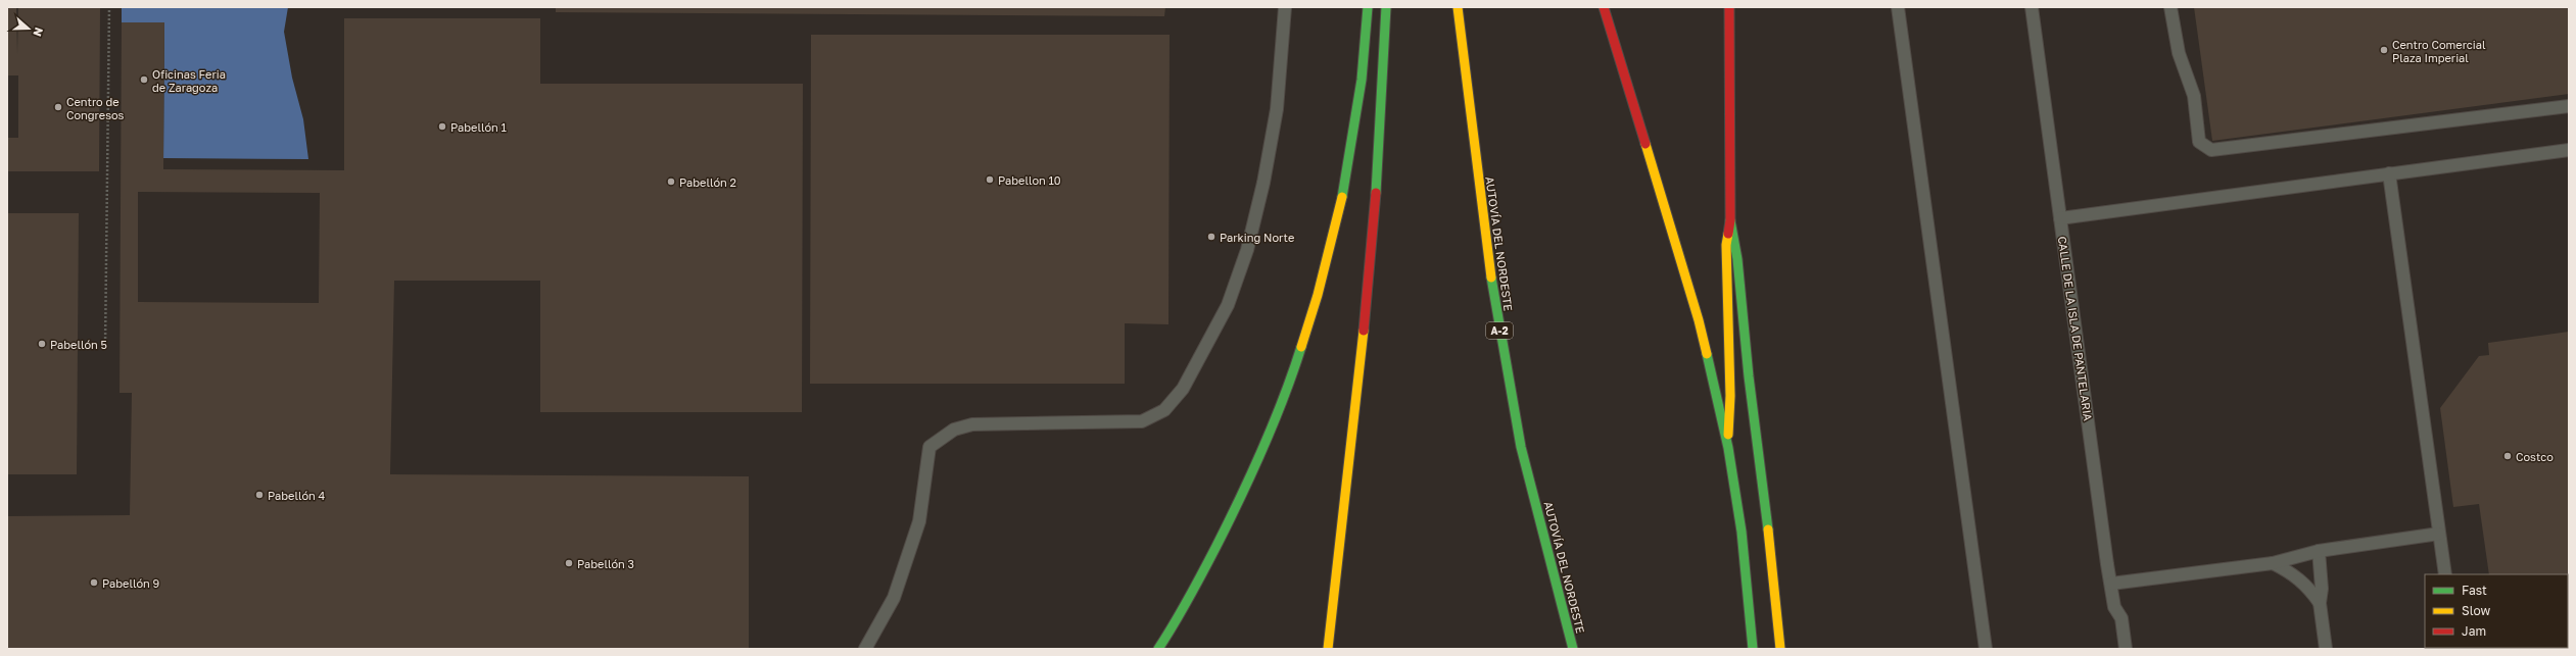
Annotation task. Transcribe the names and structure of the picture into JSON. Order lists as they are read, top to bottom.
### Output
{
  "streets": {
    "main road": ["AUTOVÍA DEL NORDESTE", "A-2"],
    "lane": ["CALLE DE LA ISLA DE PANTELARIA"]
  },
  "places": [
    "Centro Comercial Plaza Imperial",
    "Oficinas Feria de Zaragoza",
    "Centro de Congresos",
    "Pabellón 1",
    "Pabellon 10",
    "Pabellón 2",
    "Parking Norte",
    "Pabellón 5",
    "Costco",
    "Pabellón 4",
    "Pabellón 3",
    "Pabellón 9"
  ],
  "legend": ["Fast", "Slow", "Jam"],
  "north": "right"
}
